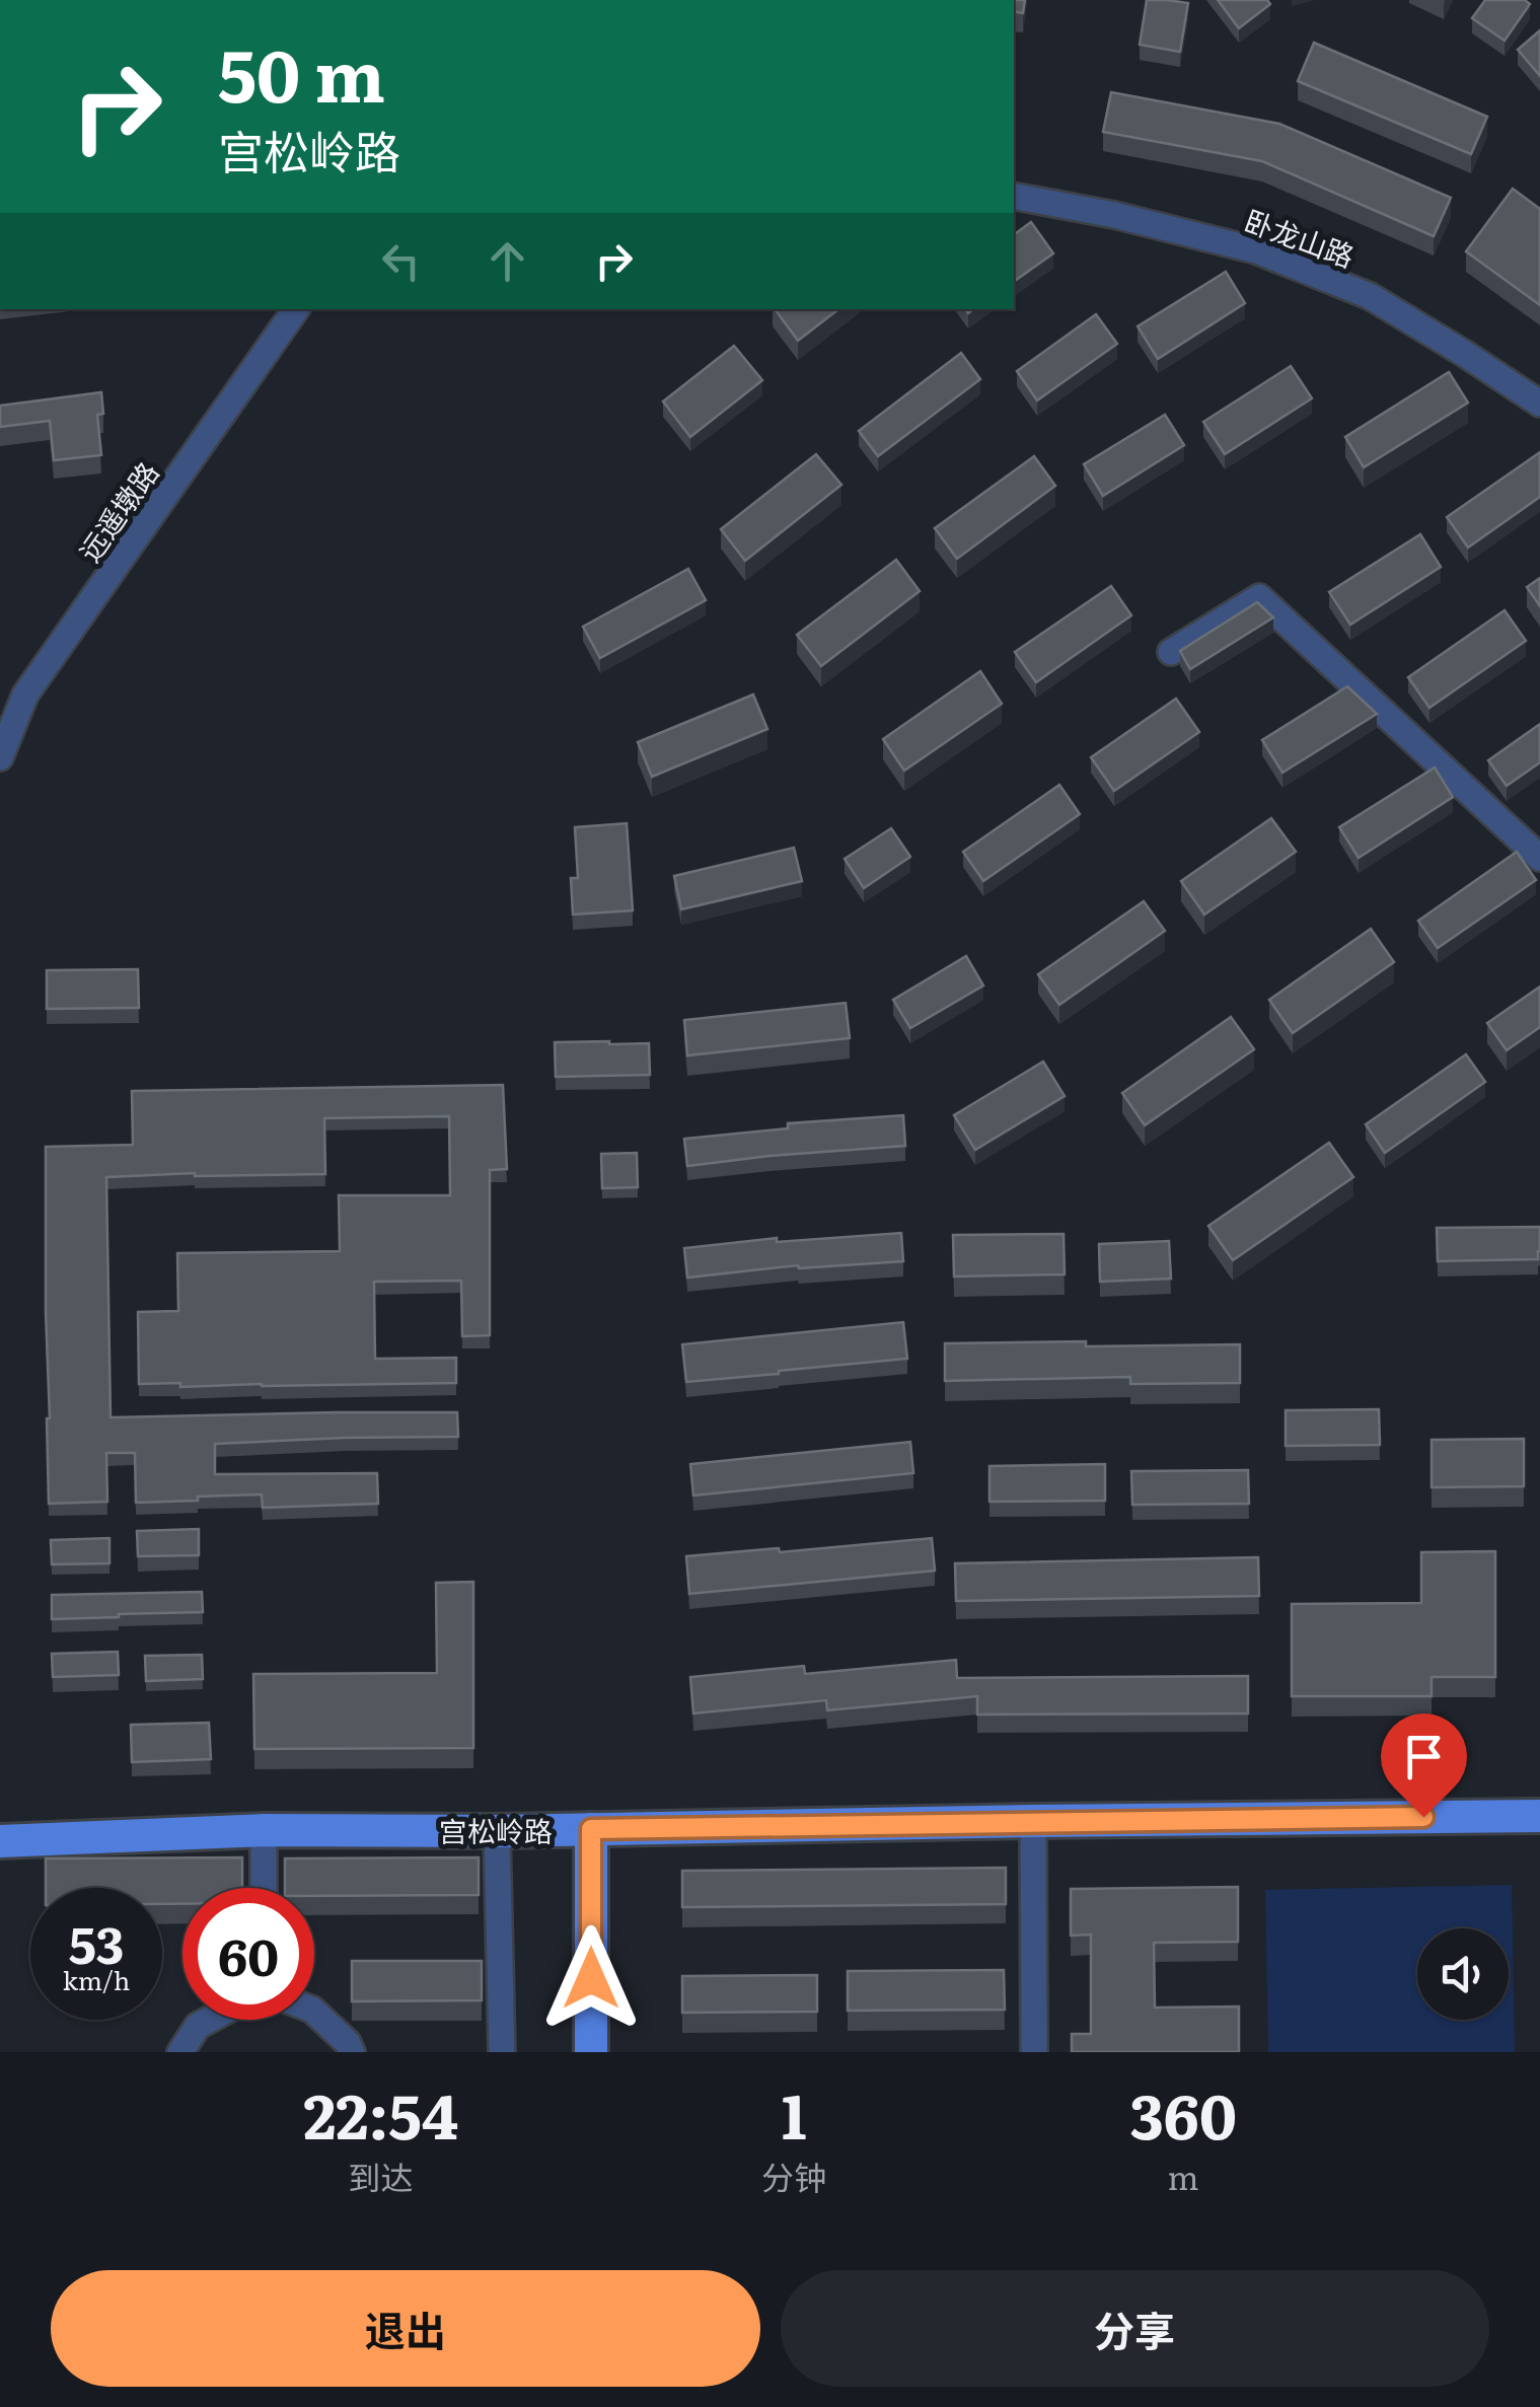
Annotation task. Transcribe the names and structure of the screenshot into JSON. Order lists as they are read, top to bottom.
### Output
{
  "streets": {
    "main road": ["宫松岭路"],
    "street": ["卧龙山路", "远遥墩路"]
  },
  "page": {
    "turn": ["50 m", "宫松岭路"],
    "speed": "53 km/h",
    "limit": "60",
    "eta": [
      "22:54",
      "到达",
      "1",
      "分钟",
      "360",
      "m"
    ],
    "buttons": ["退出", "分享"]
  }
}
